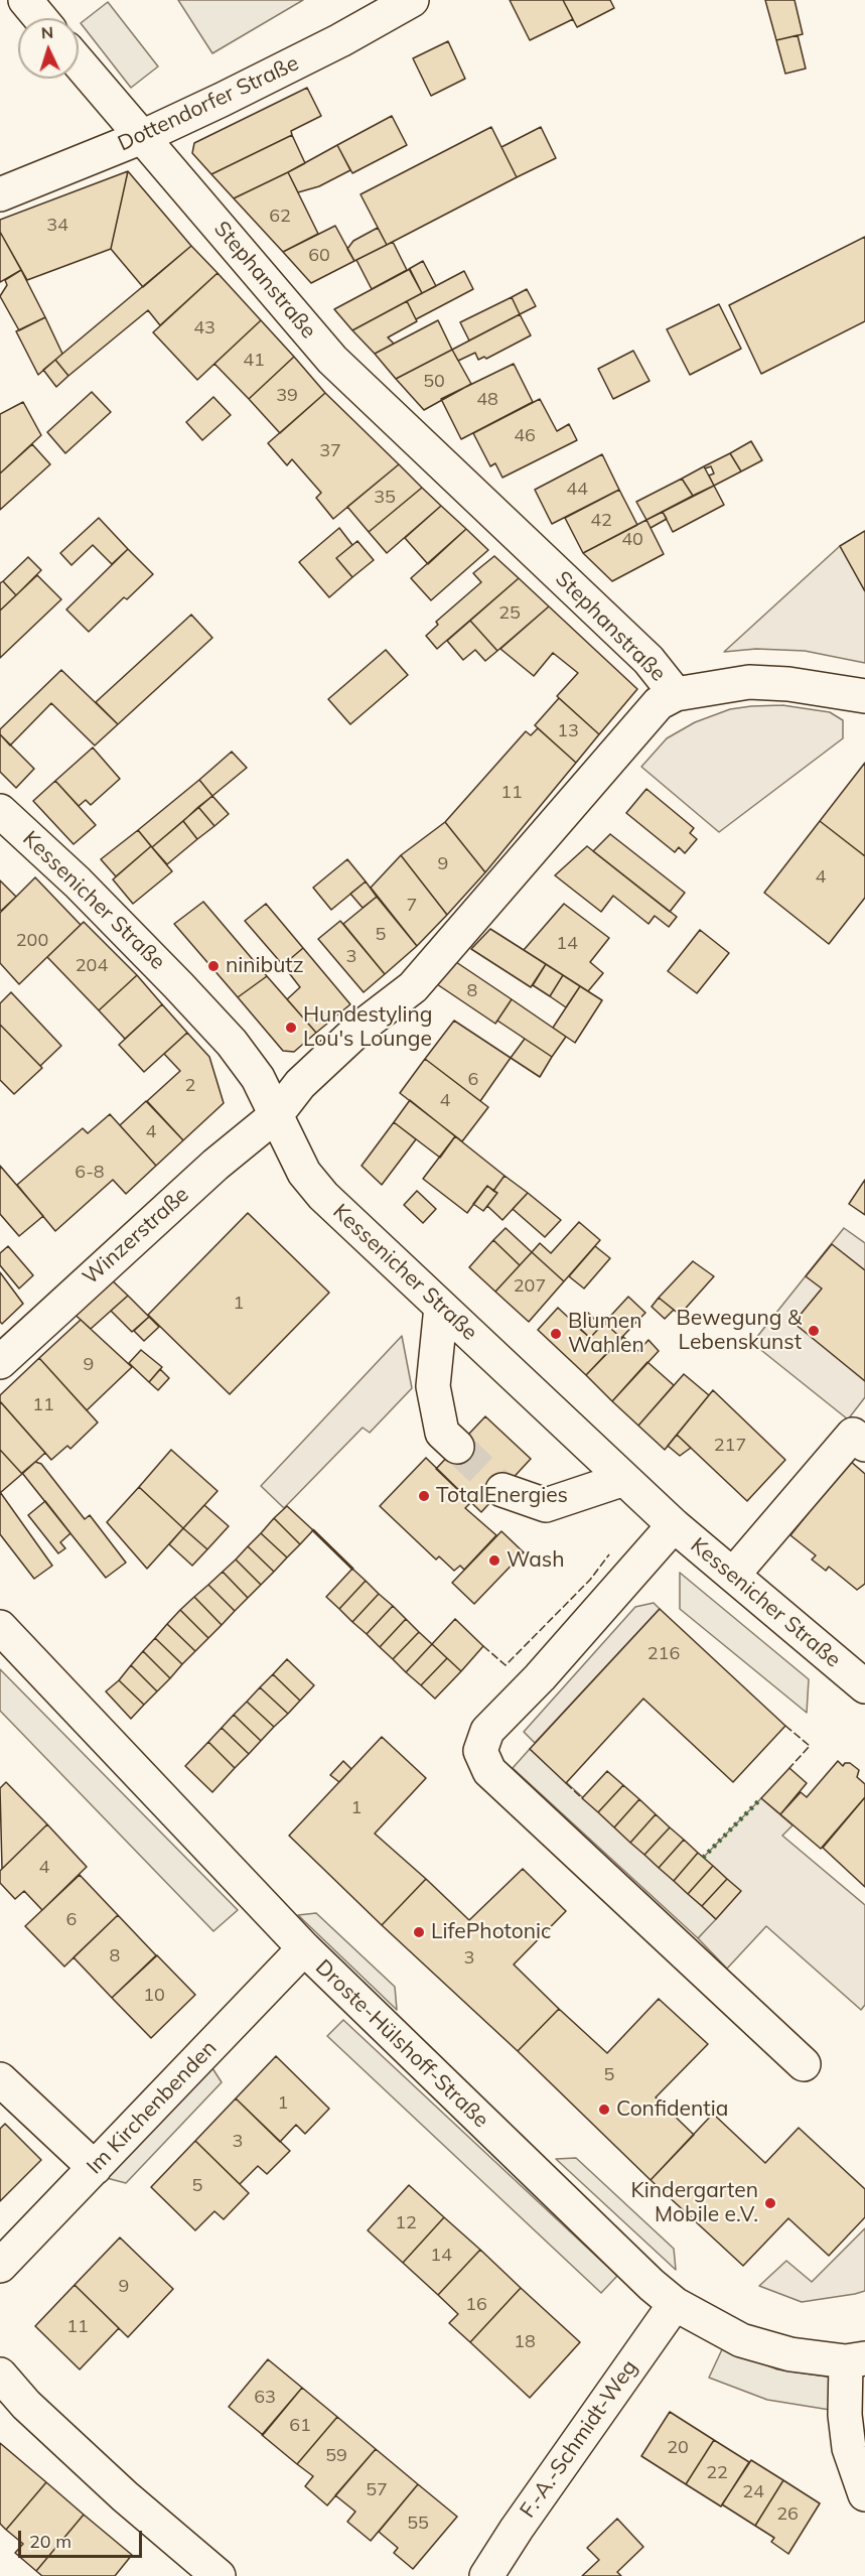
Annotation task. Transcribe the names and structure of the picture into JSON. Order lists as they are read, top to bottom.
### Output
{
  "streets": {
    "street": [
      "Dottendorfer Straße",
      "Stephanstraße",
      "Kessenicher Straße",
      "Winzerstraße",
      "Droste-Hülshoff-Straße",
      "Im Kirchenbenden",
      "F.-A.-Schmidt-Weg"
    ]
  },
  "crossings": [
    ["Dottendorfer Straße", "Stephanstraße"],
    ["Stephanstraße", "Kessenicher Straße"],
    ["Stephanstraße", "Winzerstraße"],
    ["Kessenicher Straße", "Winzerstraße"],
    ["Droste-Hülshoff-Straße", "Im Kirchenbenden"],
    ["Droste-Hülshoff-Straße", "F.-A.-Schmidt-Weg"]
  ],
  "places": [
    "ninibutz",
    "Hundestyling Lou's Lounge",
    "Bewegung & Lebenskunst",
    "Blumen Wahlen",
    "TotalEnergies",
    "Wash",
    "LifePhotonic",
    "Confidentia",
    "Kindergarten Mobile e.V."
  ],
  "house_numbers": [
    "62",
    "34",
    "60",
    "43",
    "41",
    "50",
    "39",
    "48",
    "46",
    "37",
    "44",
    "35",
    "42",
    "40",
    "25",
    "13",
    "11",
    "9",
    "4",
    "7",
    "5",
    "200",
    "14",
    "3",
    "204",
    "8",
    "6",
    "2",
    "4",
    "4",
    "6-8",
    "207",
    "1",
    "9",
    "11",
    "217",
    "216",
    "1",
    "4",
    "6",
    "8",
    "3",
    "10",
    "5",
    "1",
    "3",
    "5",
    "12",
    "14",
    "9",
    "16",
    "11",
    "18",
    "63",
    "61",
    "20",
    "59",
    "22",
    "57",
    "24",
    "26",
    "55"
  ],
  "scale_bar": "20 m",
  "north": "top"
}
